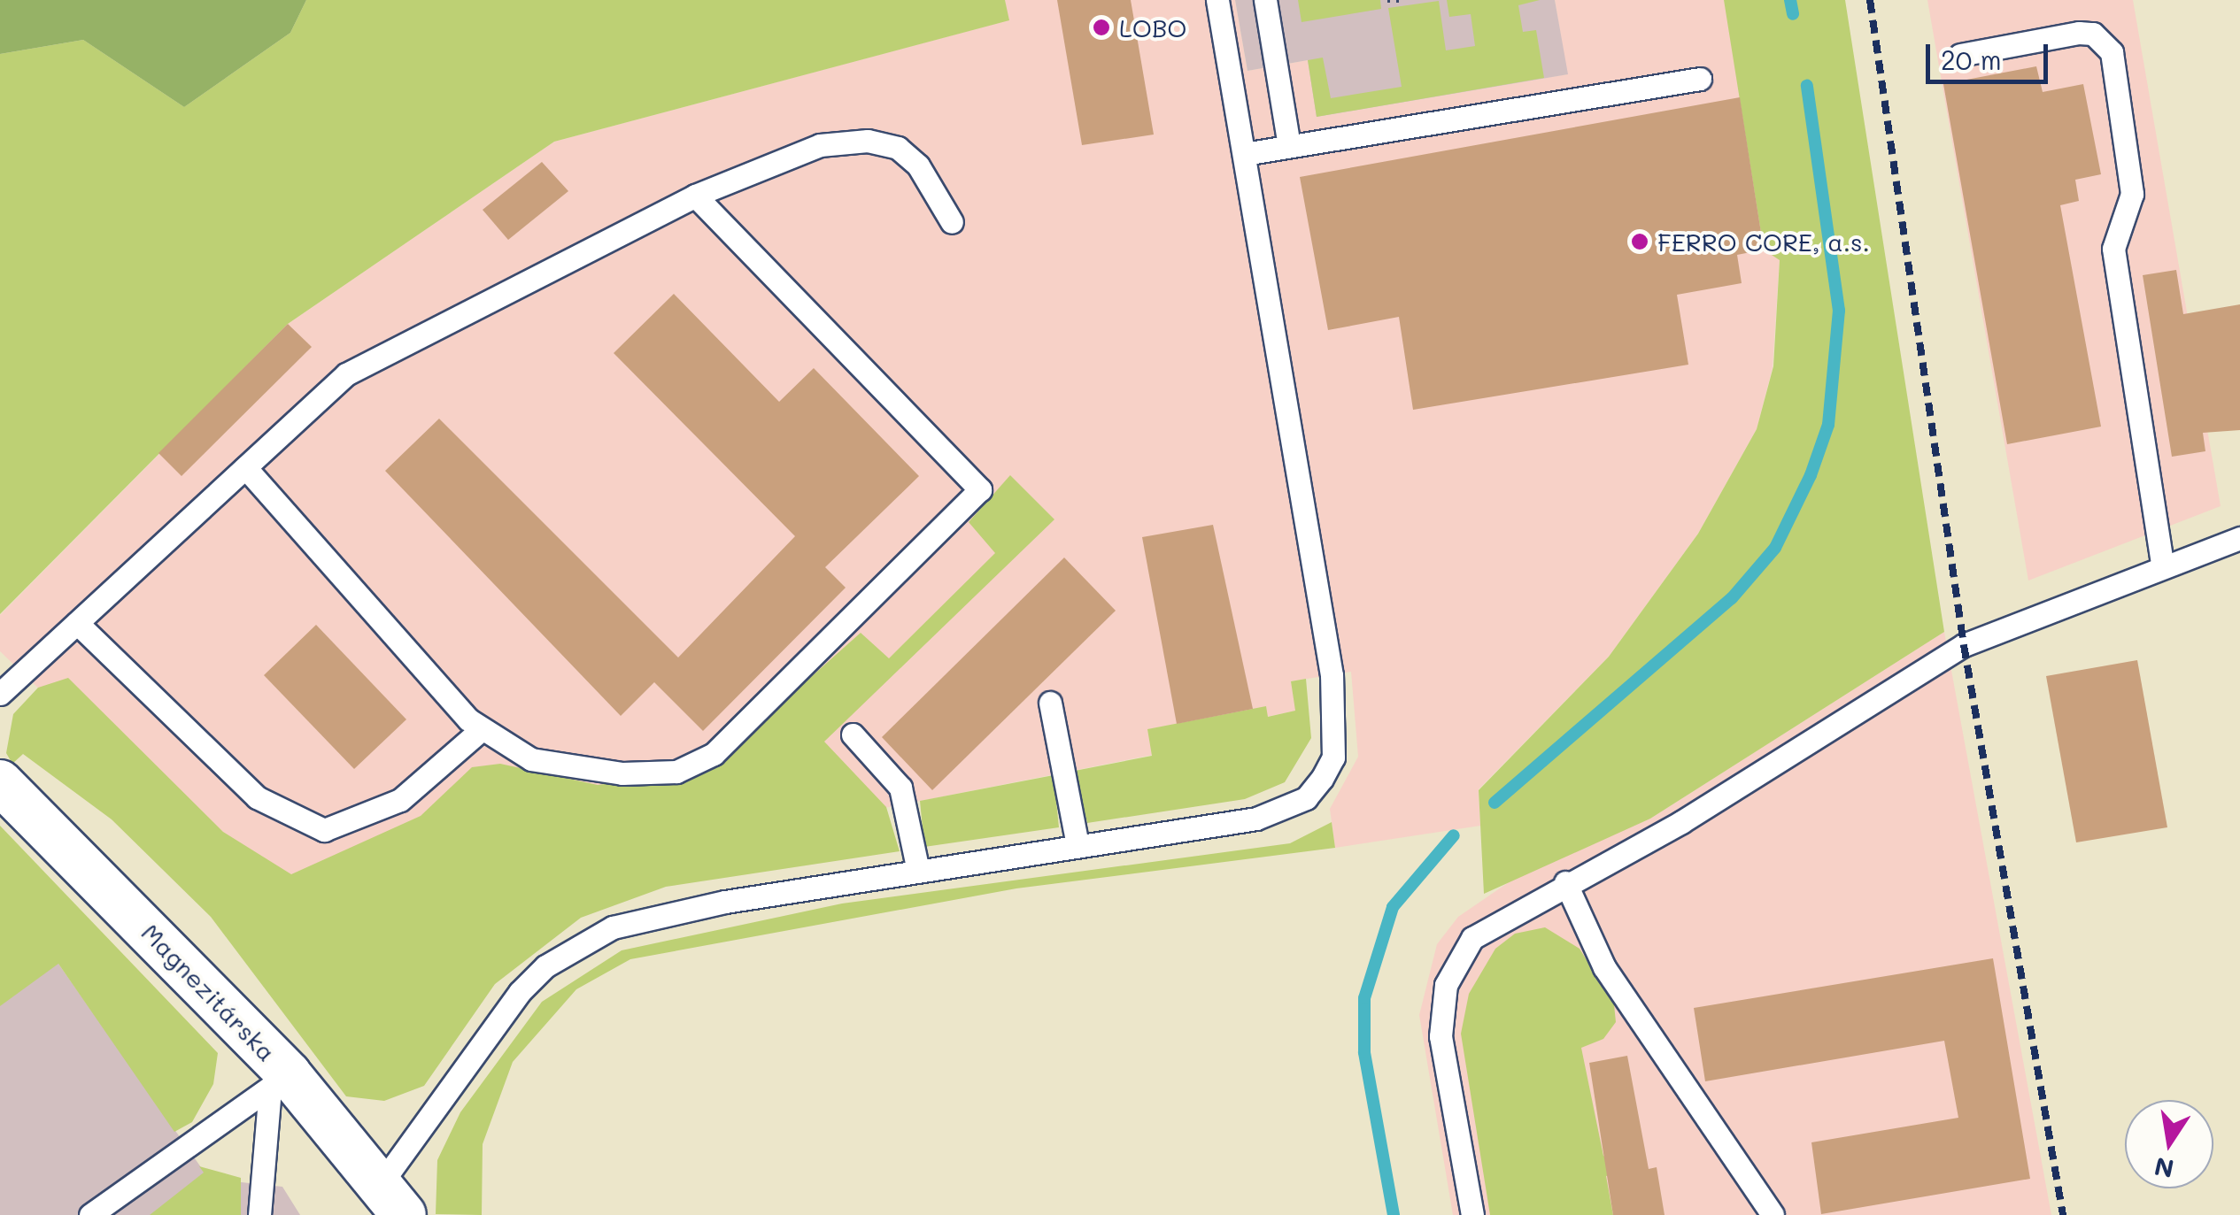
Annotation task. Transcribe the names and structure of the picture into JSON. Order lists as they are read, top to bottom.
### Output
{
  "streets": {
    "street": ["Magnezitárska"]
  },
  "places": ["LOBO", "FERRO CORE, a.s."],
  "scale_bar": "20 m",
  "north": "bottom"
}
